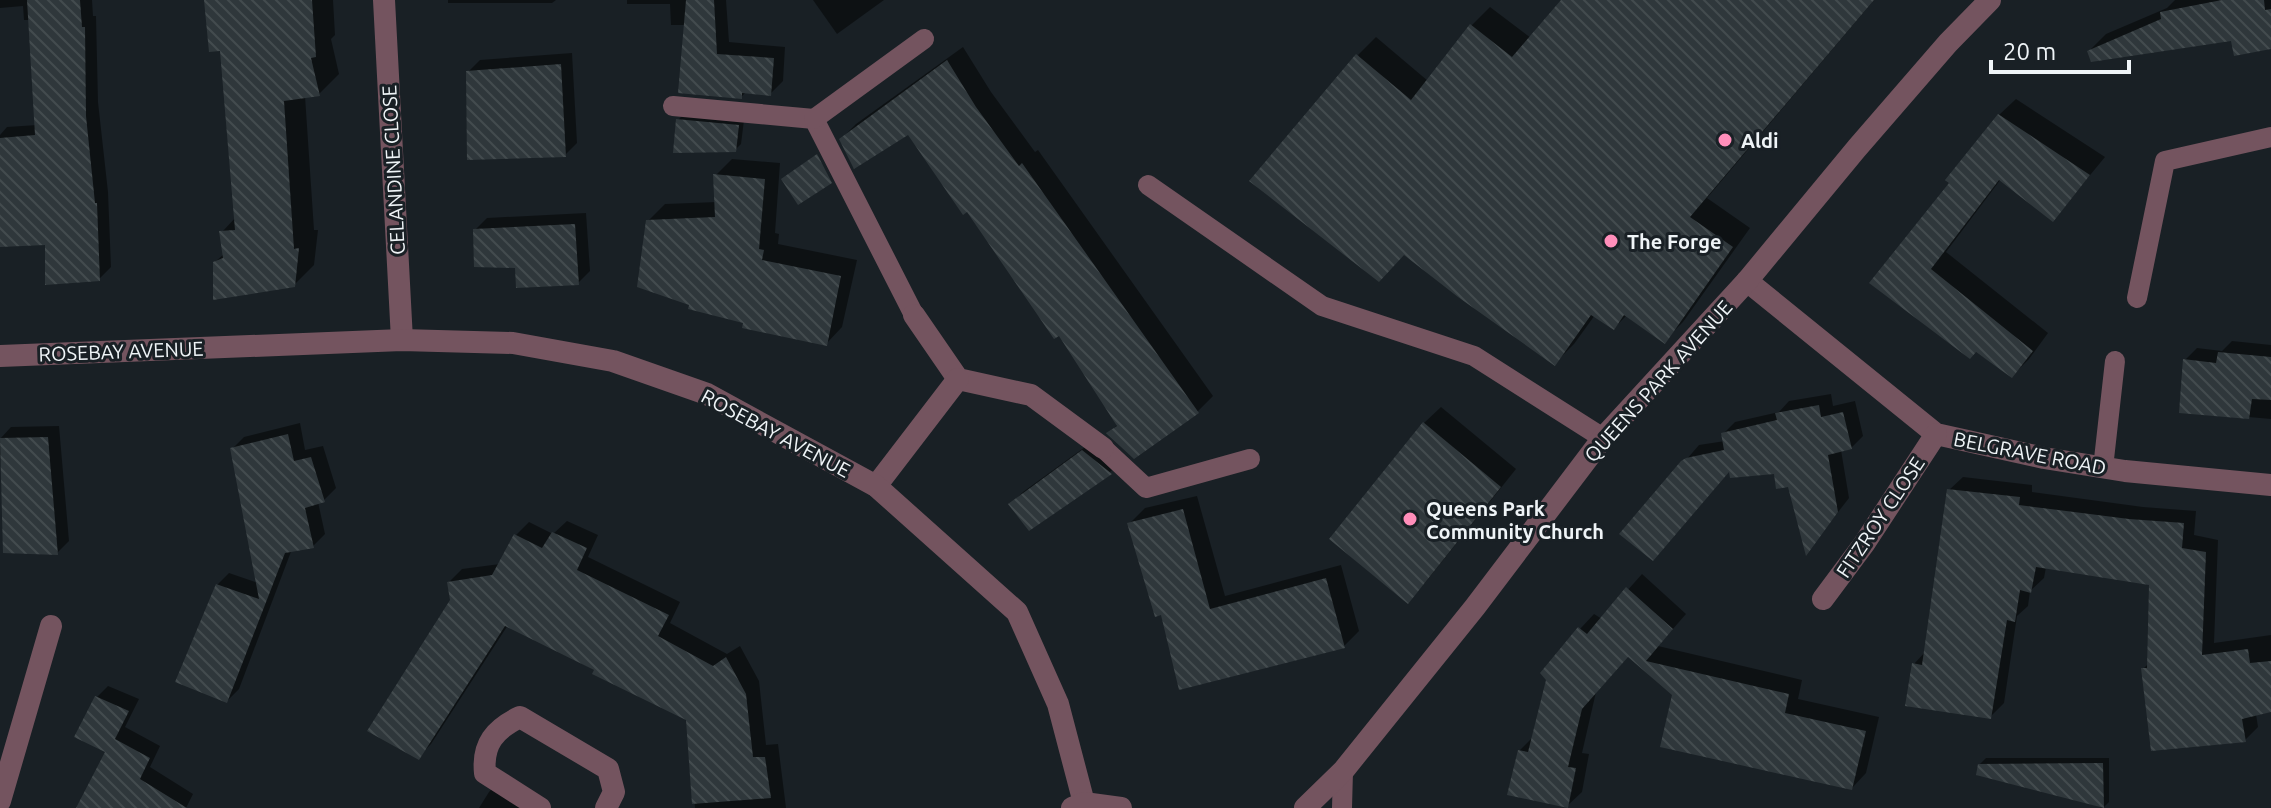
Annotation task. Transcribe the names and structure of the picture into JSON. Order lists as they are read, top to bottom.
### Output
{
  "streets": {
    "street": [
      "CELANDINE CLOSE",
      "ROSEBAY AVENUE",
      "QUEENS PARK AVENUE",
      "BELGRAVE ROAD",
      "FITZROY CLOSE"
    ]
  },
  "crossings": [
    ["CELANDINE CLOSE", "ROSEBAY AVENUE"],
    ["QUEENS PARK AVENUE", "BELGRAVE ROAD"],
    ["BELGRAVE ROAD", "FITZROY CLOSE"]
  ],
  "places": ["Aldi", "The Forge", "Queens Park Community Church"],
  "scale_bar": "20 m"
}
